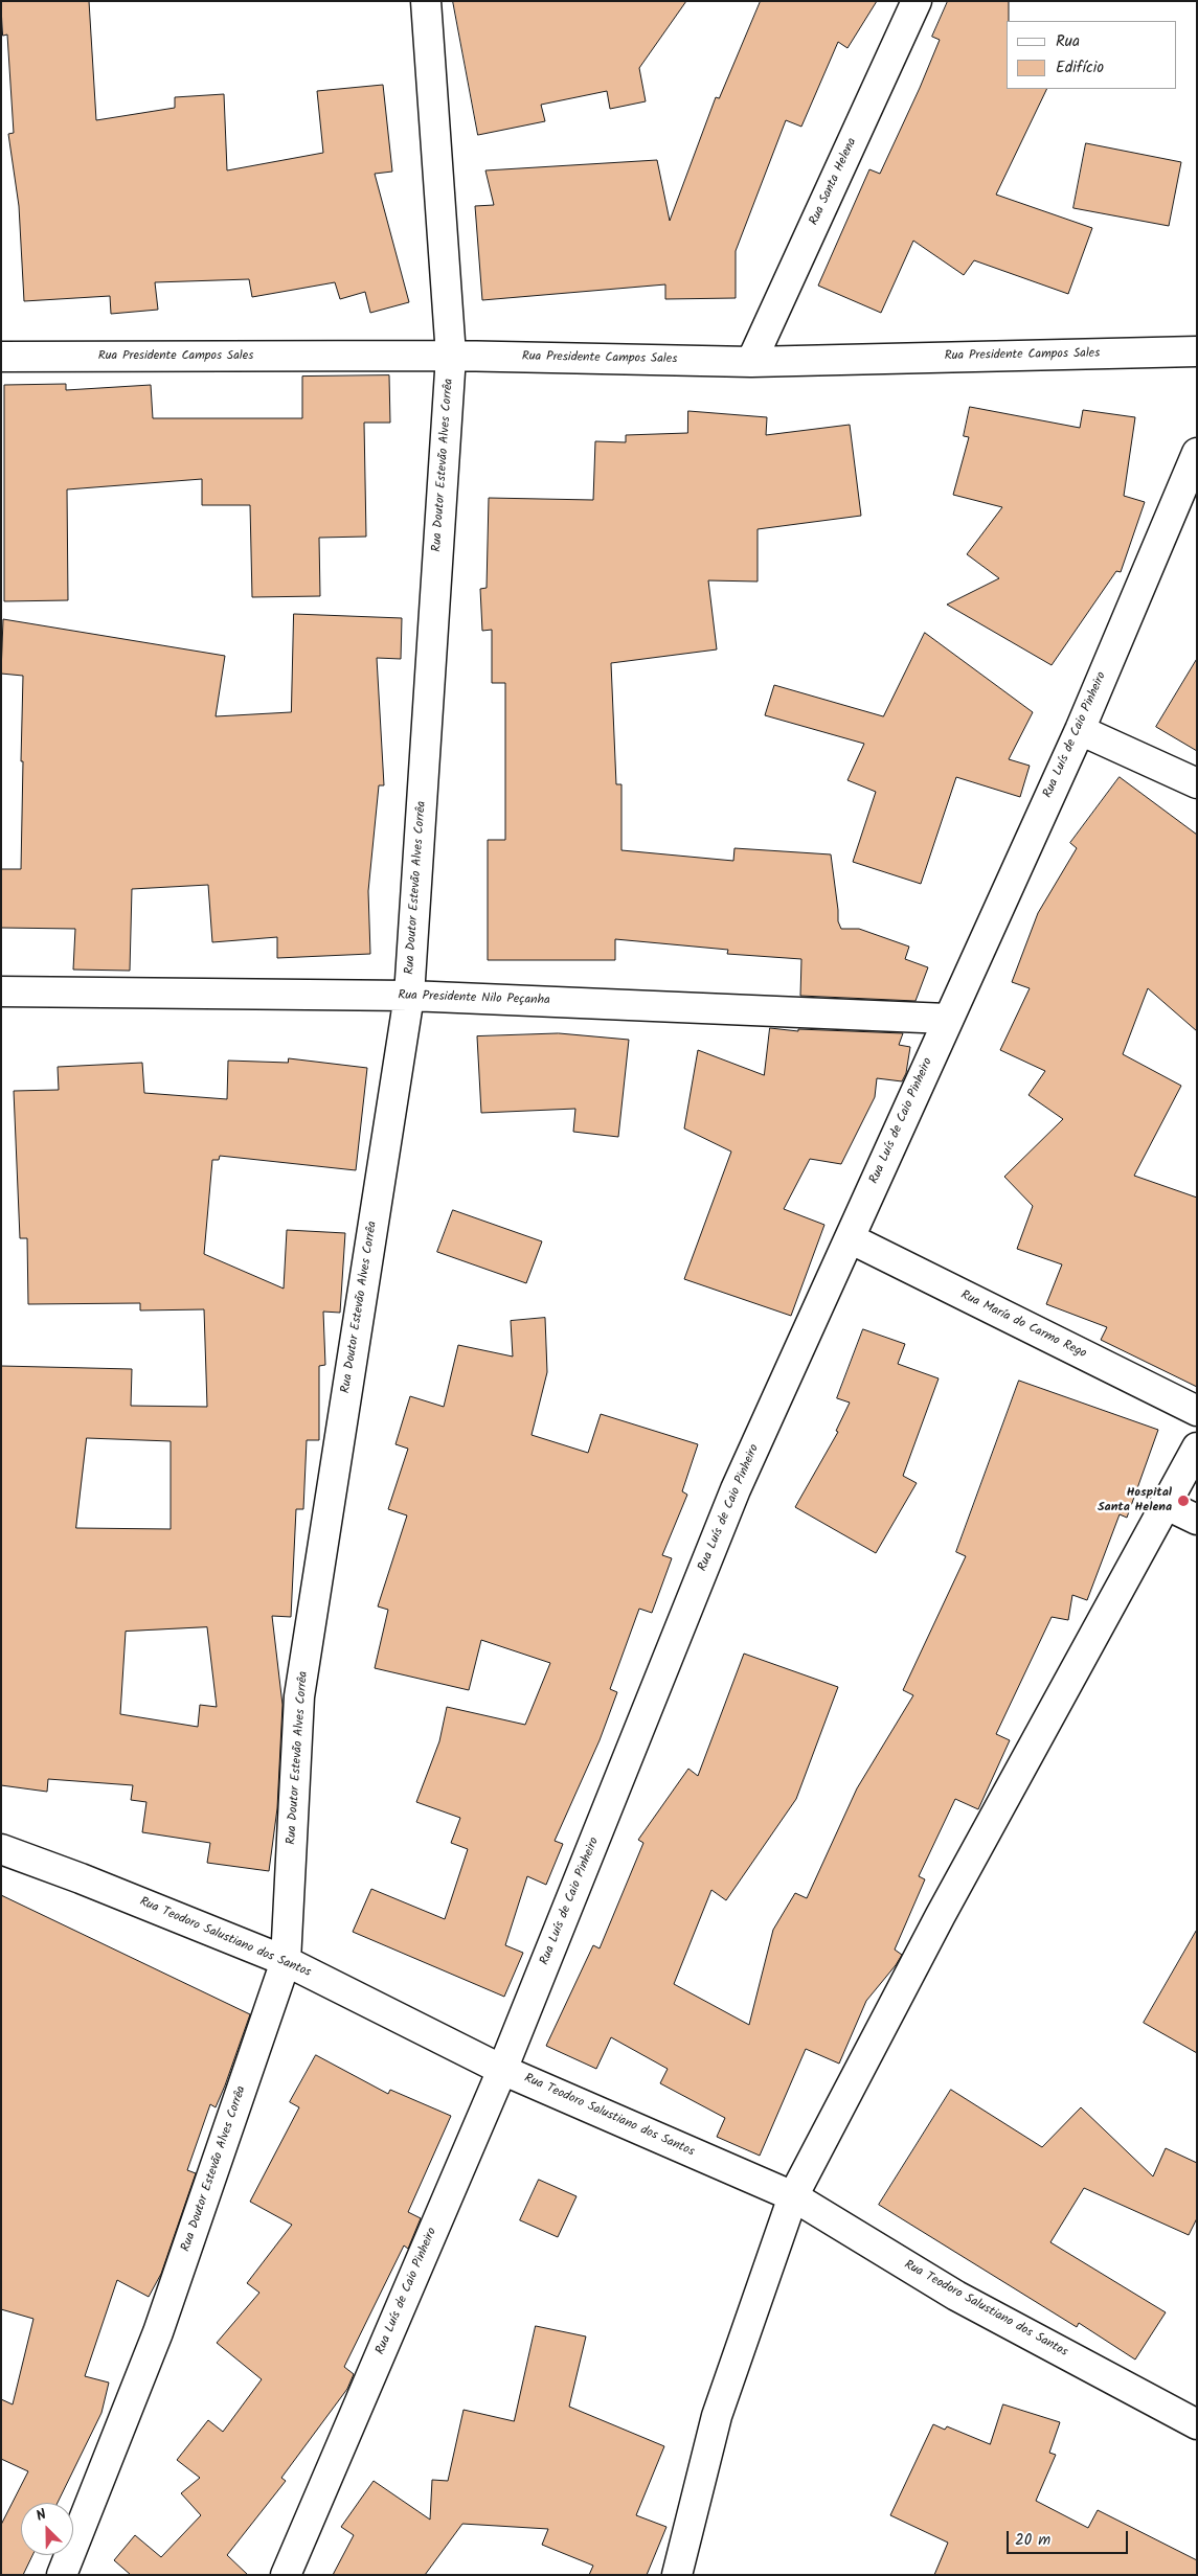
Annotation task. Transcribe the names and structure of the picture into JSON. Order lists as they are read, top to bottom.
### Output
{
  "streets": {
    "street": [
      "Rua Santa Helena",
      "Rua Presidente Campos Sales",
      "Rua Doutor Estevão Alves Corrêa",
      "Rua Luís de Caio Pinheiro",
      "Rua Presidente Nilo Peçanha",
      "Rua María do Carmo Rego",
      "Rua Teodoro Salustiano dos Santos"
    ]
  },
  "crossings": [
    ["Rua Santa Helena", "Rua Presidente Campos Sales"],
    ["Rua Presidente Campos Sales", "Rua Doutor Estevão Alves Corrêa"],
    ["Rua Doutor Estevão Alves Corrêa", "Rua Presidente Nilo Peçanha"],
    ["Rua Doutor Estevão Alves Corrêa", "Rua Teodoro Salustiano dos Santos"],
    ["Rua Luís de Caio Pinheiro", "Rua Presidente Nilo Peçanha"],
    ["Rua Luís de Caio Pinheiro", "Rua María do Carmo Rego"],
    ["Rua Luís de Caio Pinheiro", "Rua Teodoro Salustiano dos Santos"]
  ],
  "places": ["Hospital Santa Helena"],
  "legend": ["Rua", "Edifício"],
  "scale_bar": "20 m",
  "north": "top left"
}
